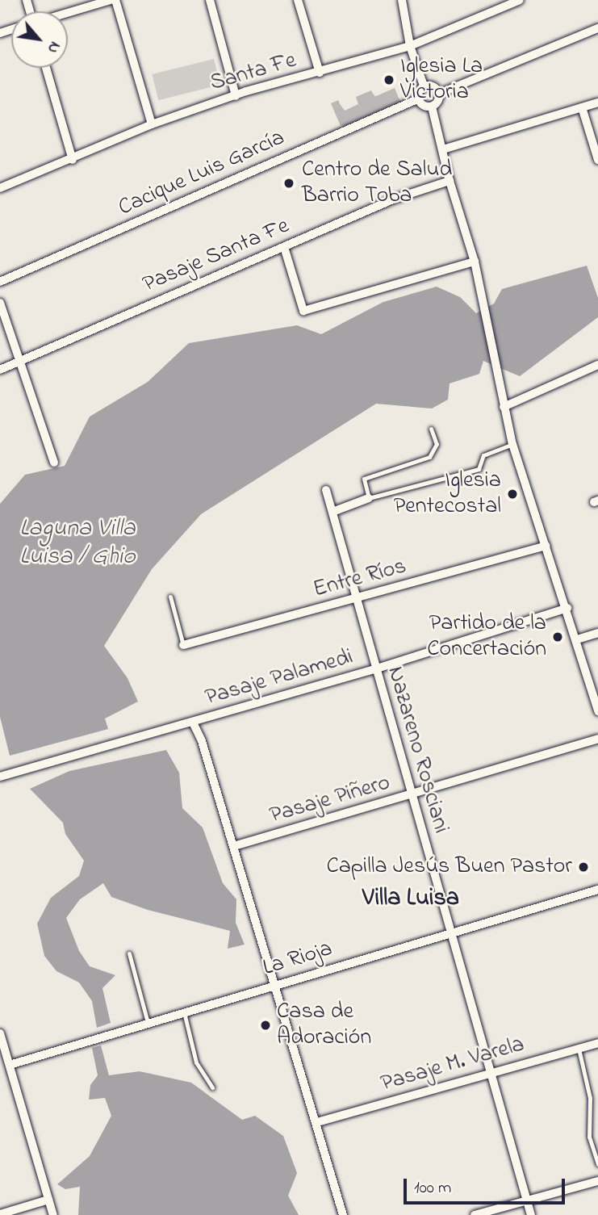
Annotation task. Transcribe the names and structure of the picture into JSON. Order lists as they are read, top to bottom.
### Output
{
  "streets": {
    "street": [
      "Santa Fe",
      "Cacique Luis García",
      "Pasaje Santa Fe",
      "Entre Ríos",
      "Pasaje Palamedi",
      "Nazareno Rosciani",
      "Pasaje Piñero",
      "La Rioja",
      "Pasaje M. Varela"
    ]
  },
  "crossings": [
    ["Entre Ríos", "Nazareno Rosciani"],
    ["Pasaje Palamedi", "Nazareno Rosciani"],
    ["Nazareno Rosciani", "Pasaje Piñero"],
    ["Nazareno Rosciani", "La Rioja"],
    ["Nazareno Rosciani", "Pasaje M. Varela"]
  ],
  "districts": ["Villa Luisa"],
  "water": ["Laguna Villa Luisa / Ghio"],
  "places": [
    "Iglesia La Victoria",
    "Centro de Salud Barrio Toba",
    "Iglesia Pentecostal",
    "Partido de la Concertación",
    "Capilla Jesús Buen Pastor",
    "Casa de Adoración"
  ],
  "scale_bar": "100 m",
  "north": "bottom right"
}
